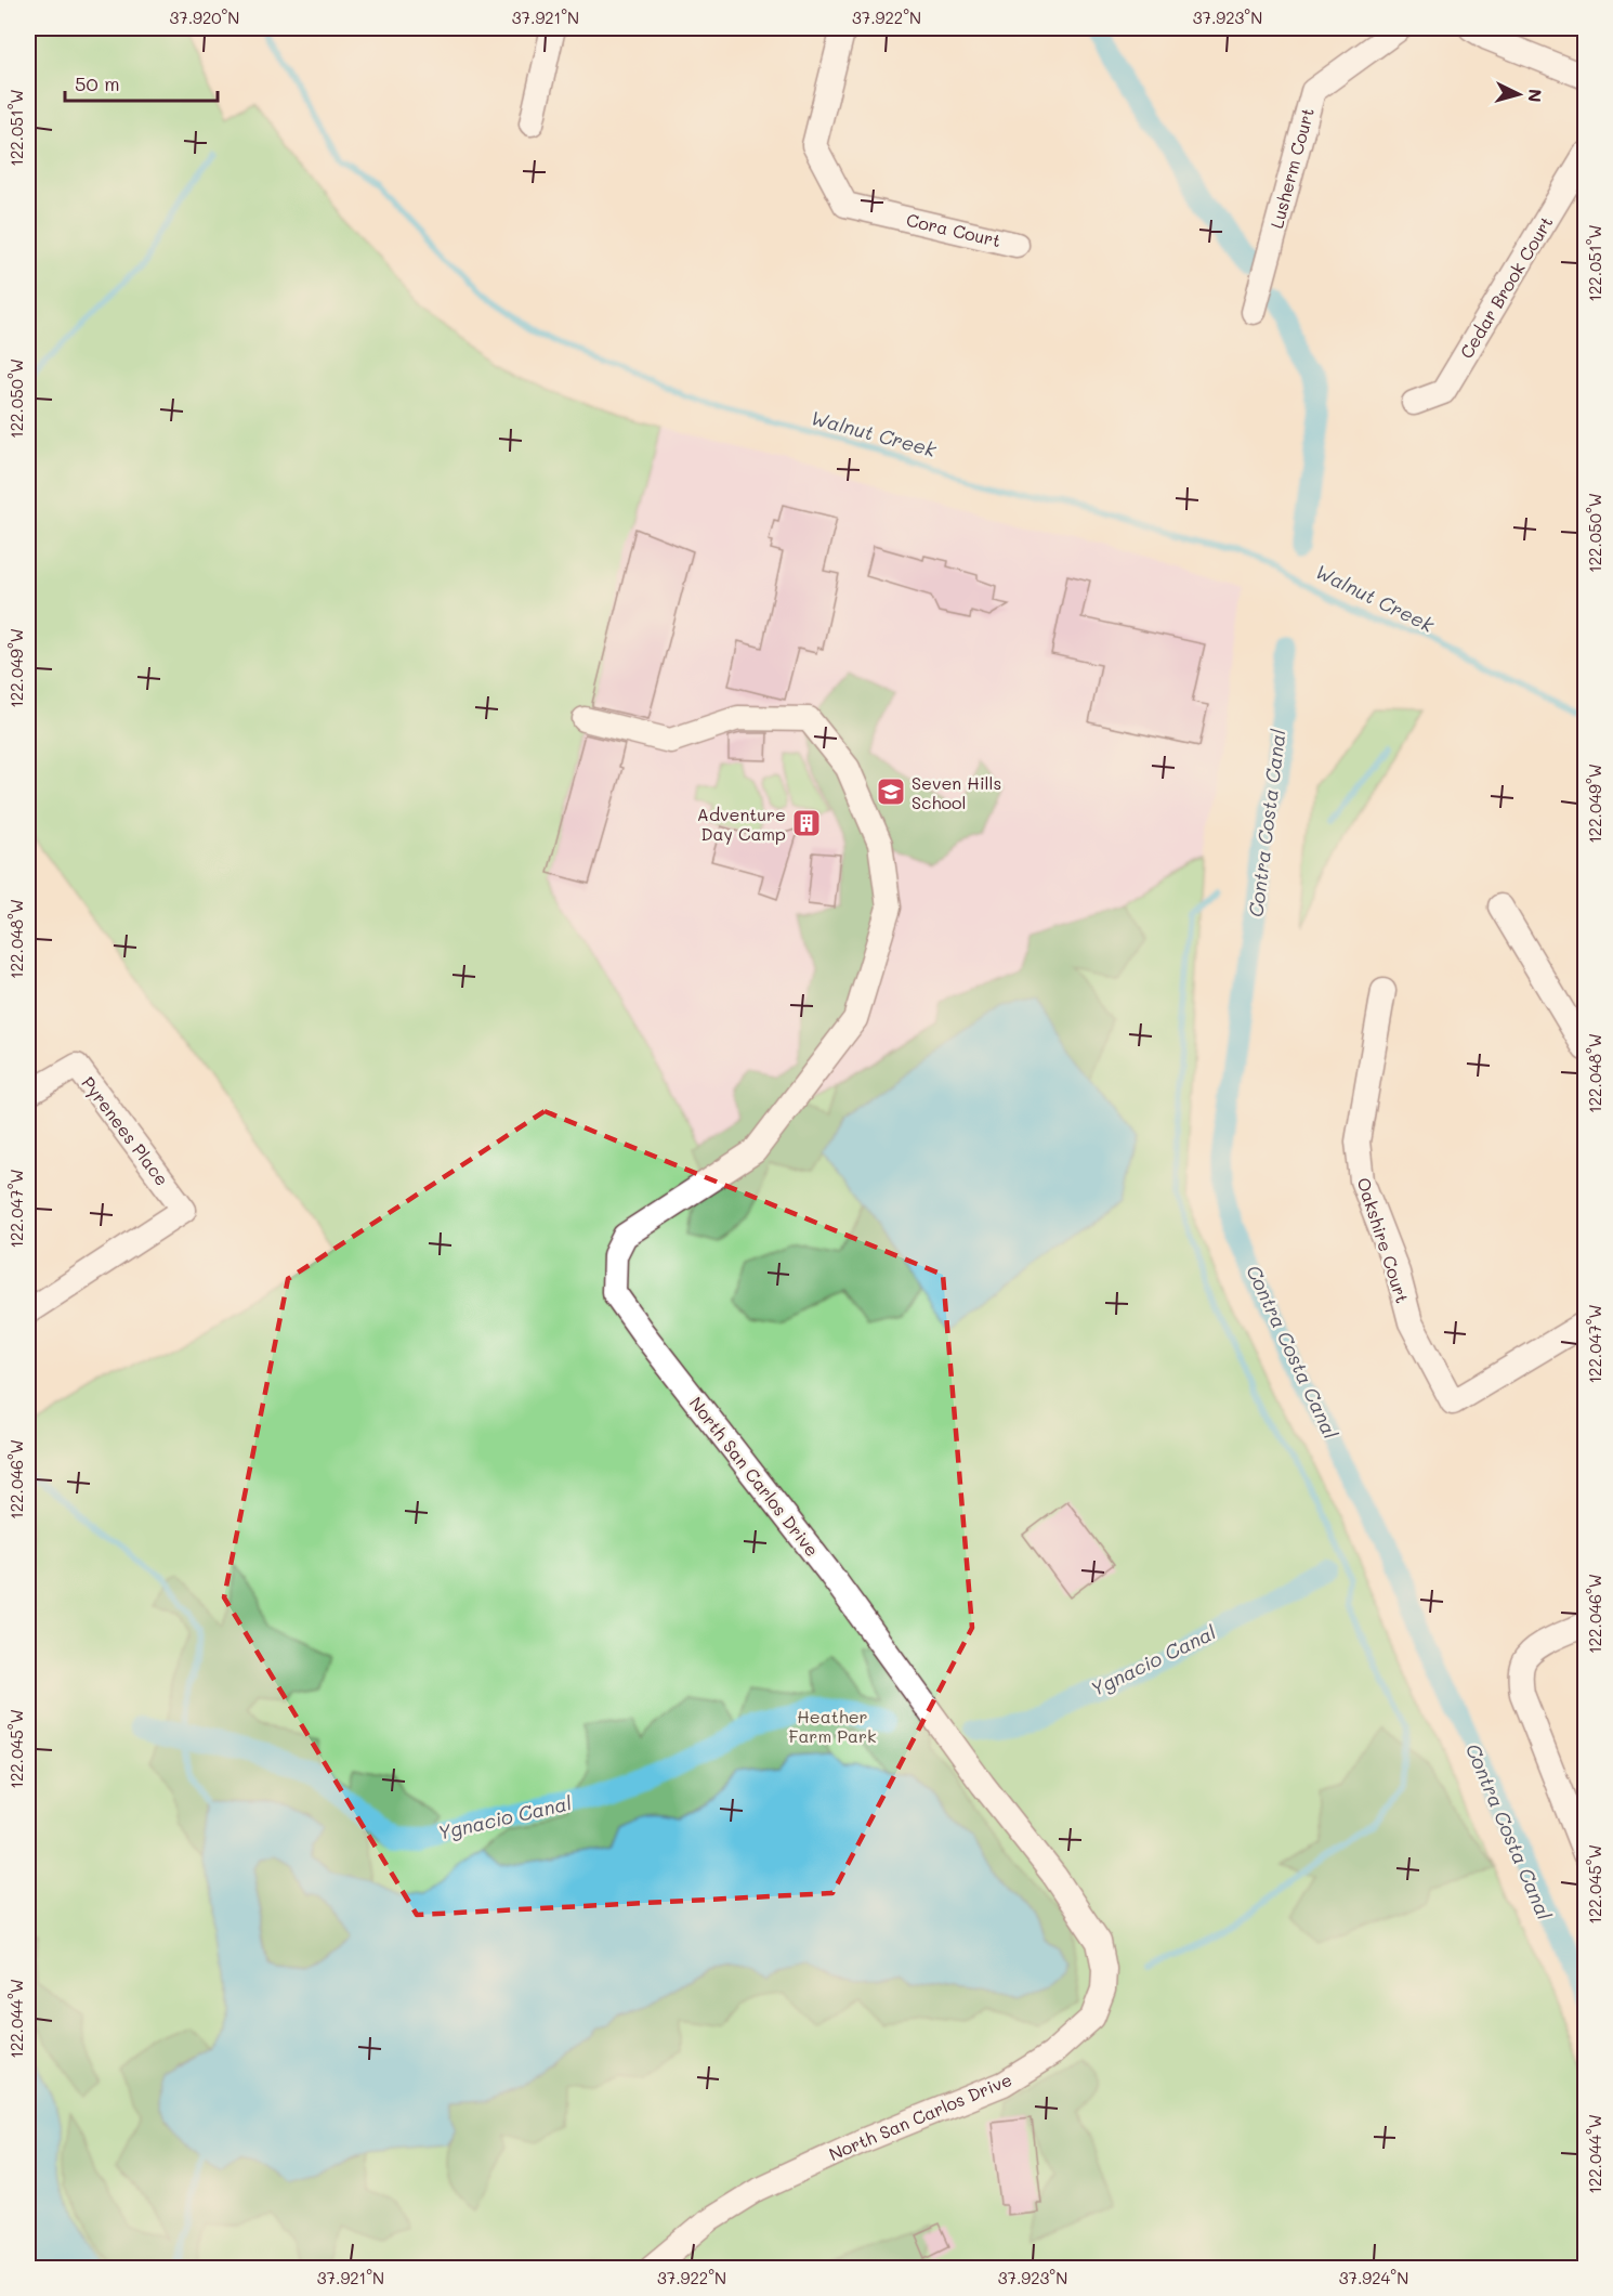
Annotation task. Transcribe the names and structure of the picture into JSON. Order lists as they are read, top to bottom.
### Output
{
  "streets": {
    "street": [
      "Lusherm Court",
      "Cora Court",
      "Cedar Brook Court",
      "Pyrenees Place",
      "Oakshire Court",
      "North San Carlos Drive"
    ]
  },
  "water": ["Walnut Creek", "Contra Costa Canal", "Ygnacio Canal"],
  "parks": ["Heather Farm Park"],
  "places": {
    "school or university": ["Seven Hills School"],
    "building": ["Adventure Day Camp"]
  },
  "scale_bar": "50 m",
  "north": "right",
  "coordinates": [
    "37.920°N",
    "37.921°N",
    "37.922°N",
    "37.923°N",
    "122.051°W",
    "122.050°W",
    "122.049°W",
    "122.048°W",
    "122.047°W",
    "122.046°W",
    "122.045°W",
    "122.044°W",
    "37.924°N"
  ]
}
